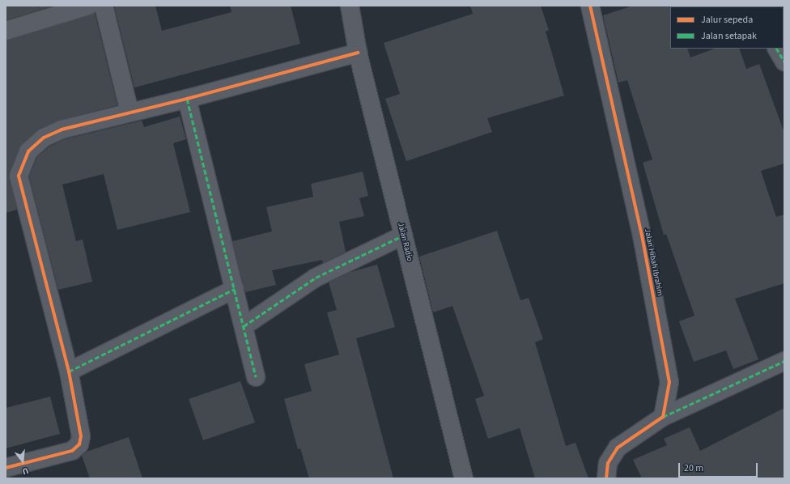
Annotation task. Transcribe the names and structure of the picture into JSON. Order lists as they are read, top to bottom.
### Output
{
  "streets": {
    "street": ["Jalan Radio", "Jalan Hibah Ibrahim"]
  },
  "legend": ["Jalur sepeda", "Jalan setapak"],
  "scale_bar": "20 m",
  "north": "bottom"
}
